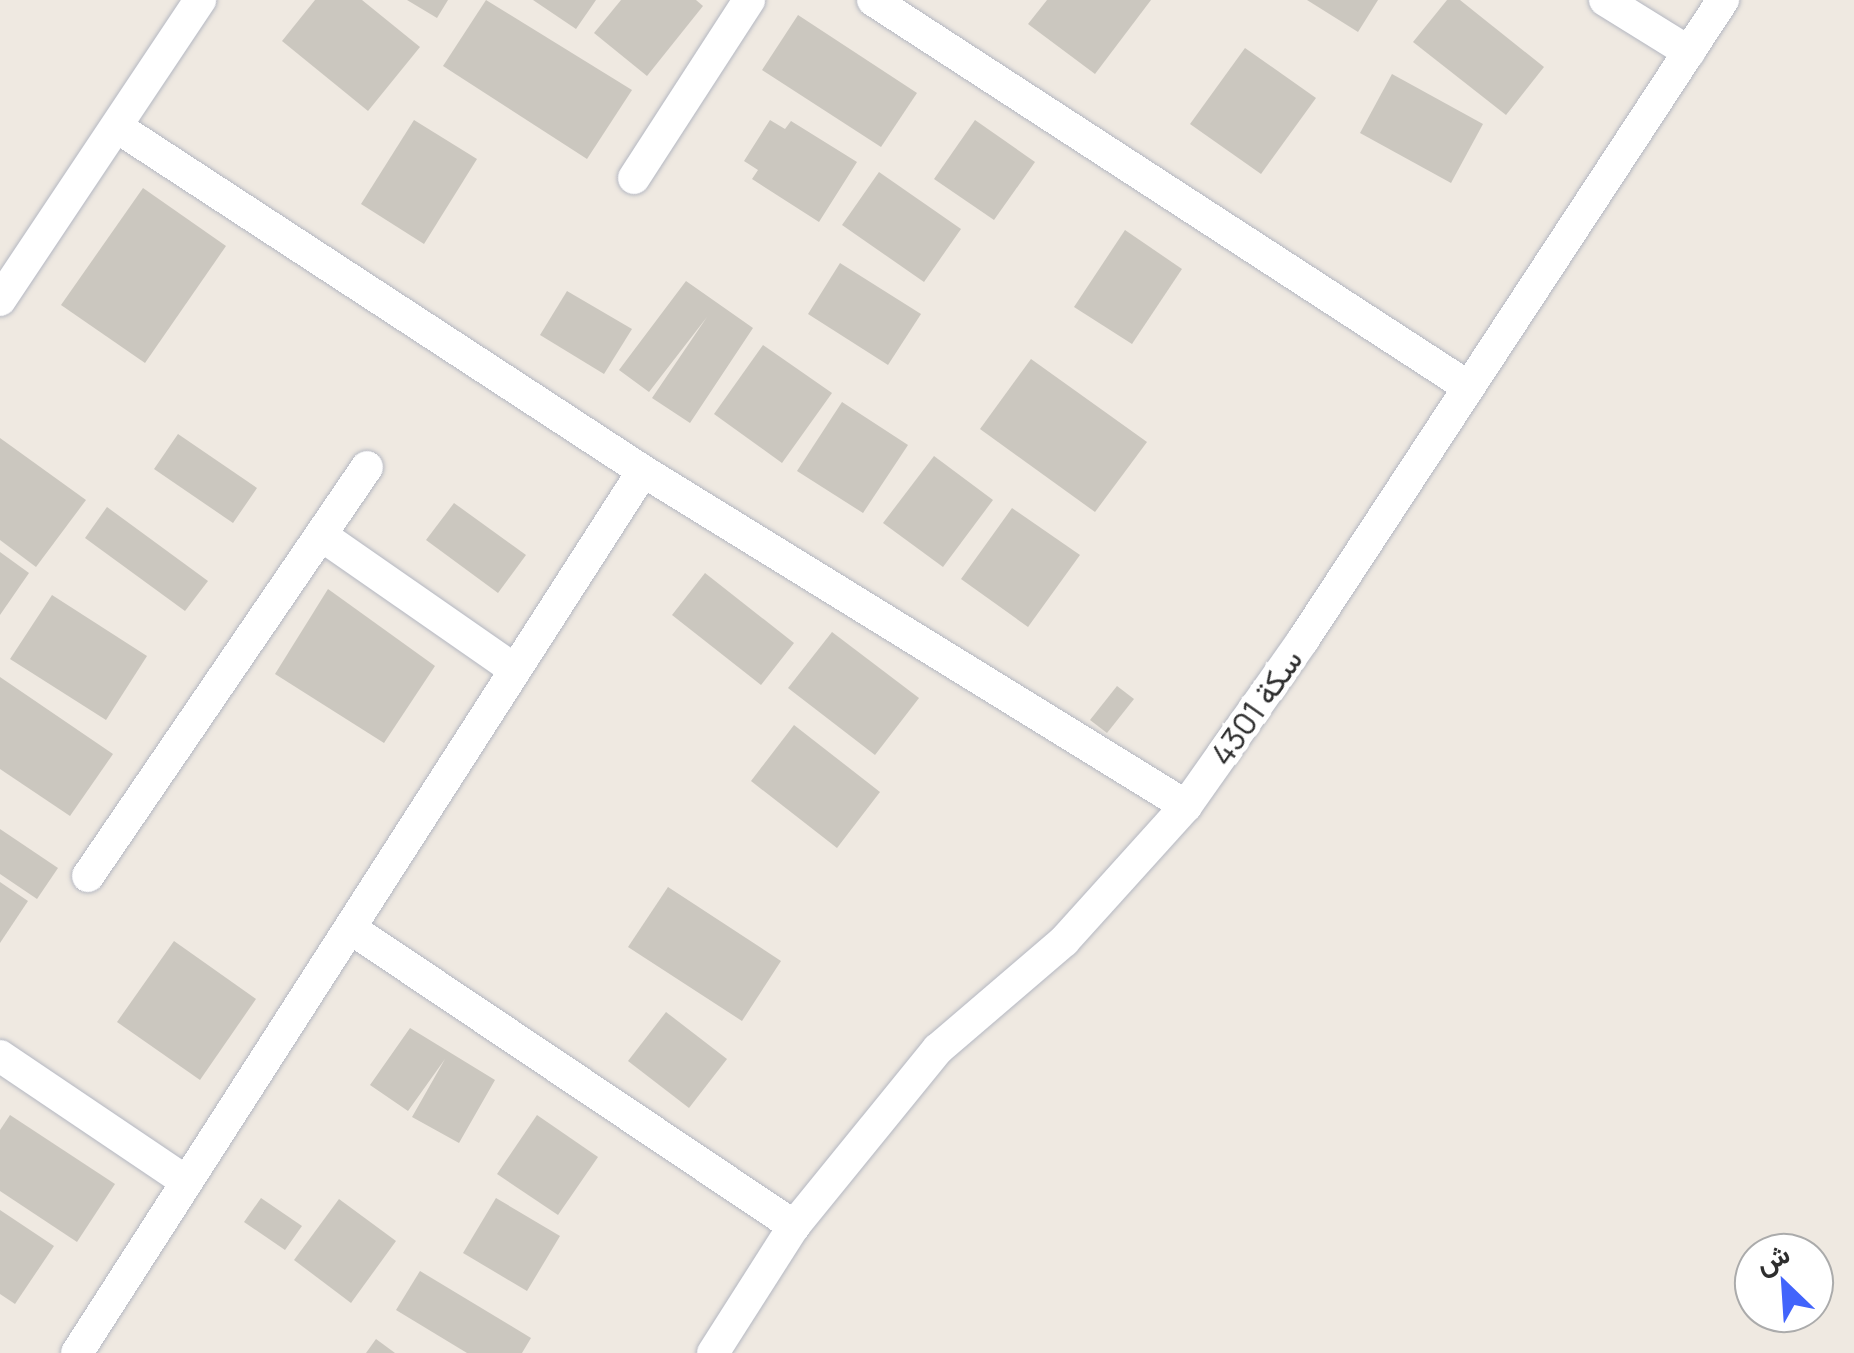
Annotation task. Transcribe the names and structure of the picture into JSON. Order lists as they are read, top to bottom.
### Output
{
  "streets": {
    "street": ["سكة 4301"]
  },
  "north": "top left"
}
